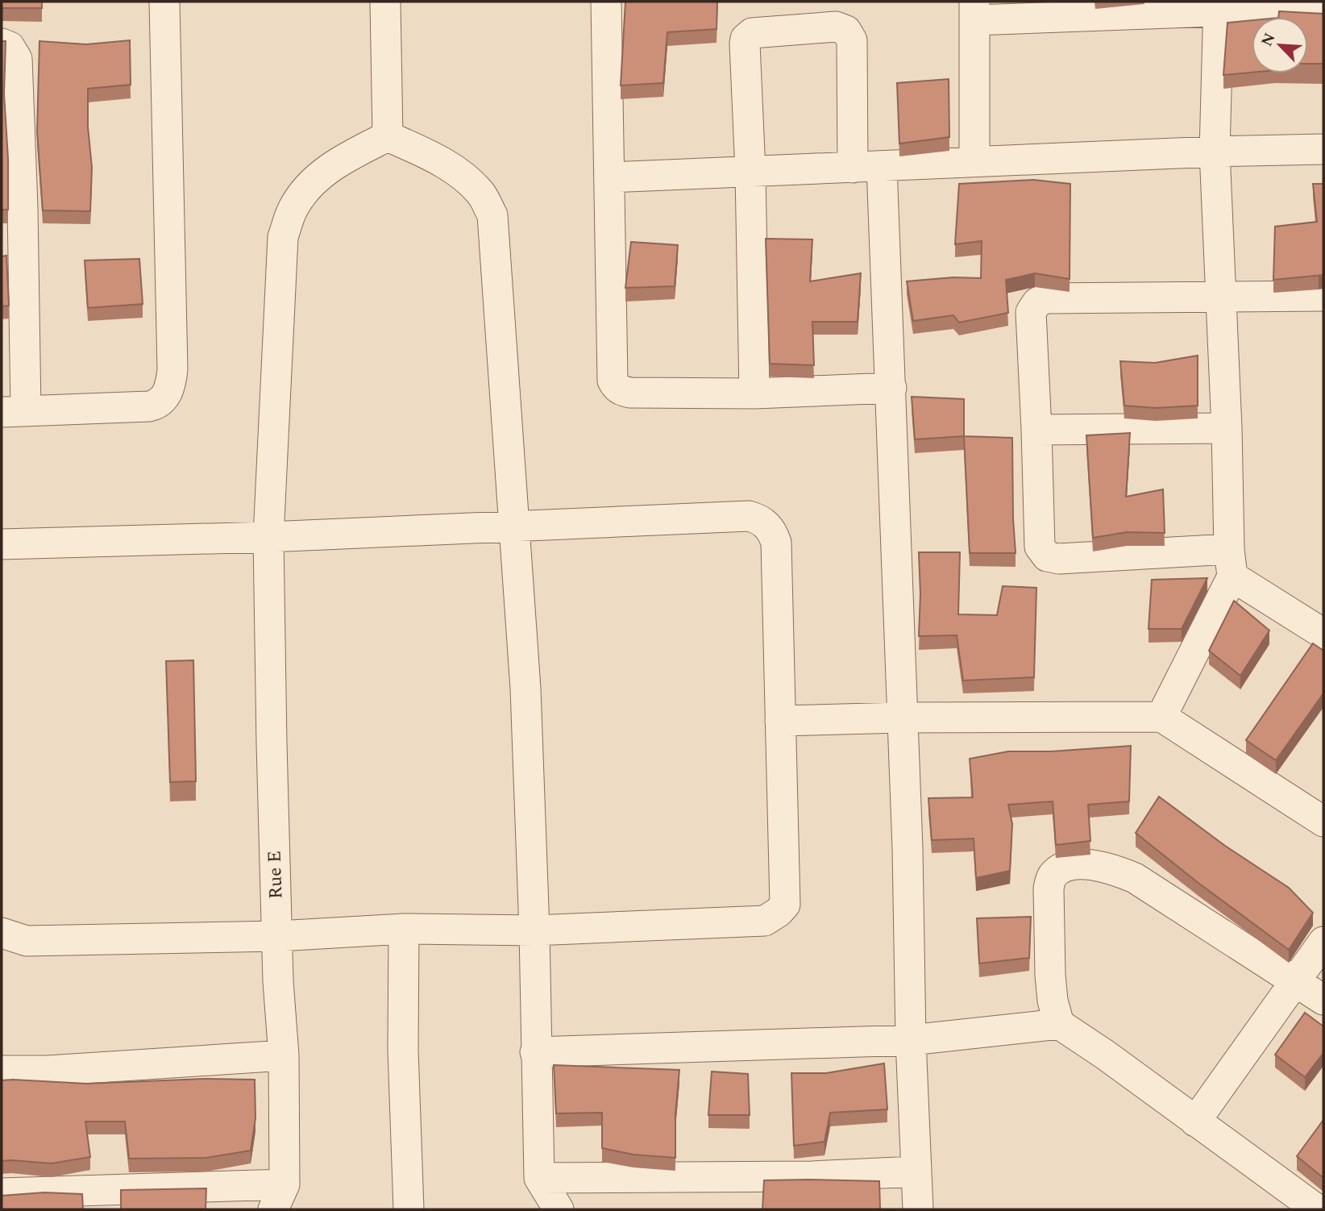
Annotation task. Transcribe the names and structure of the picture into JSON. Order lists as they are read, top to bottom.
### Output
{
  "streets": {
    "street": ["Rue E"]
  },
  "north": "top left"
}
